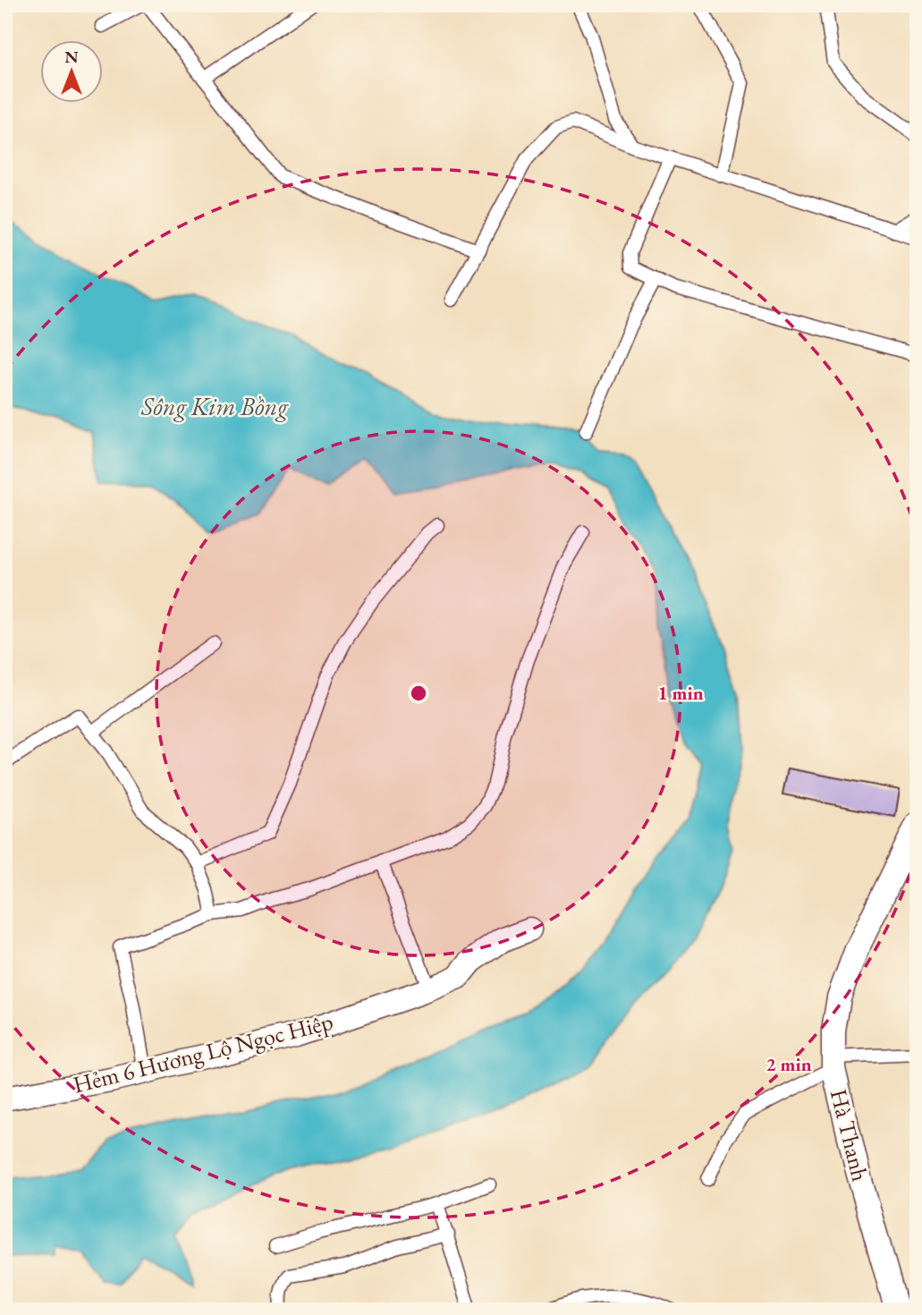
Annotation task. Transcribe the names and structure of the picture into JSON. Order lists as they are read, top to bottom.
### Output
{
  "streets": {
    "street": ["Hẻm 6 Hương Lộ Ngọc Hiệp", "Hà Thanh"]
  },
  "water": ["Sông Kim Bồng"],
  "north": "top",
  "rings": ["1 min", "2 min"]
}
